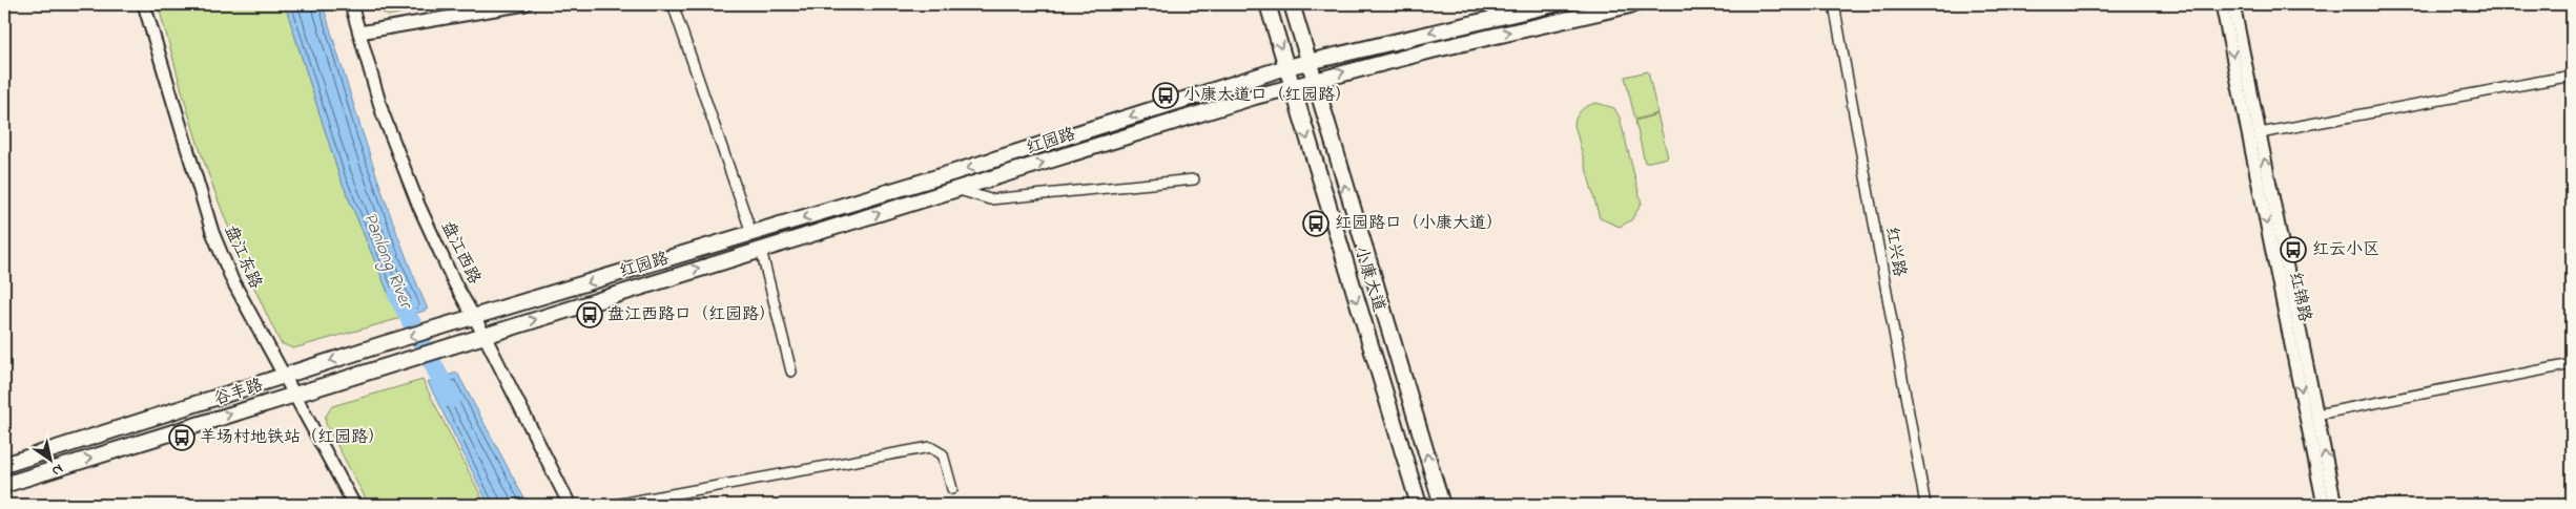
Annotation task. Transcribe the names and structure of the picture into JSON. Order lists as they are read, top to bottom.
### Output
{
  "streets": {
    "main road": ["红园路", "小康大道", "谷丰路"],
    "street": [
      "红兴路",
      "盘江西路",
      "盘江东路",
      "红锦路"
    ]
  },
  "crossings": [
    ["红园路", "盘江西路"],
    ["红园路", "小康大道"],
    ["红园路", "谷丰路"],
    ["盘江西路", "谷丰路"],
    ["盘江东路", "谷丰路"]
  ],
  "water": ["Panlong River"],
  "places": {
    "bus stop": [
      "小康大道口（红园路）",
      "红园路口（小康大道）",
      "红云小区",
      "盘江西路口（红园路）",
      "羊场村地铁站（红园路）"
    ]
  },
  "north": "bottom right"
}
